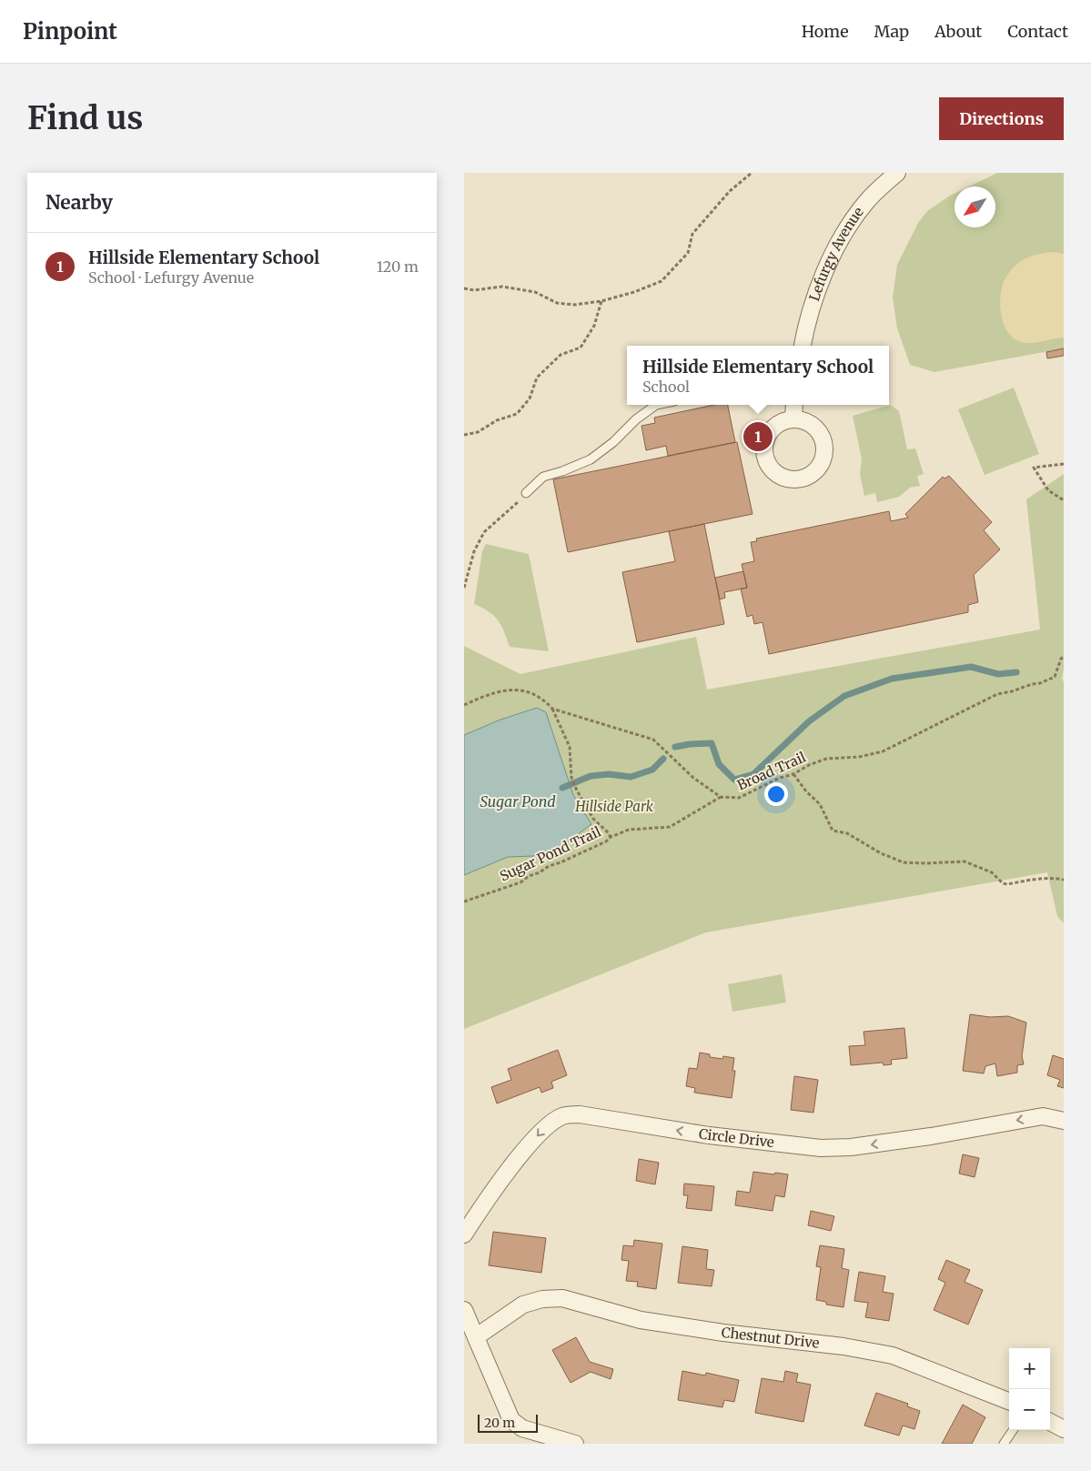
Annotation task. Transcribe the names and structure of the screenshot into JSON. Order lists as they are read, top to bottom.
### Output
{
  "streets": {
    "street": ["Lefurgy Avenue", "Circle Drive", "Chestnut Drive"],
    "path": ["Broad Trail", "Sugar Pond Trail"]
  },
  "crossings": [
    ["Broad Trail", "Sugar Pond Trail"]
  ],
  "one_way": ["Circle Drive"],
  "water": ["Sugar Pond"],
  "parks": ["Hillside Park"],
  "scale_bar": "20 m",
  "north": "bottom left",
  "page": {
    "header": "Pinpoint",
    "nav": [
      "Home",
      "Map",
      "About",
      "Contact"
    ],
    "buttons": "Directions",
    "title": "Find us",
    "heading": "Nearby",
    "list": [
      {
        "mark": "1",
        "name": "Hillside Elementary School",
        "note": "School · Lefurgy Avenue",
        "value": "120 m"
      }
    ],
    "popup": ["Hillside Elementary School", "School"],
    "pins": "1",
    "map_buttons": ["+", "−"],
    "scale": "20 m"
  }
}
